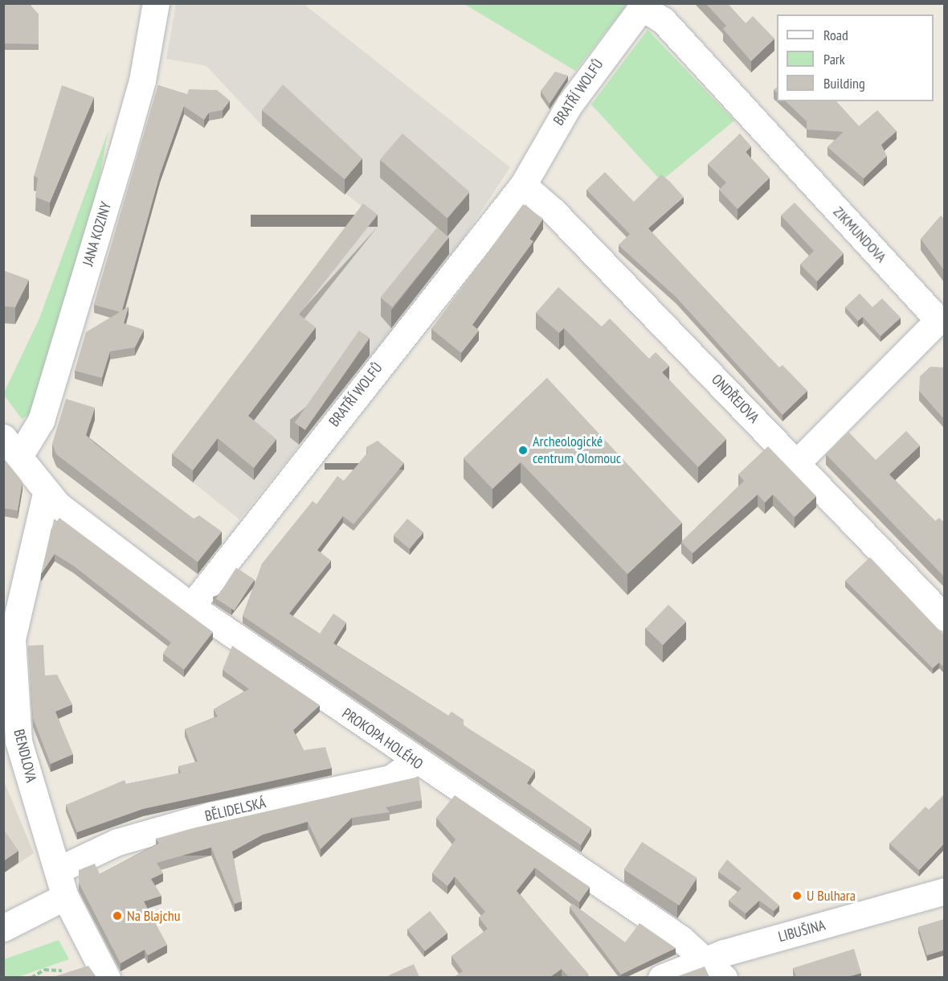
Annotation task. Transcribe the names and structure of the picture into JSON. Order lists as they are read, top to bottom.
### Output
{
  "streets": {
    "street": [
      "BRATŘÍ WOLFŮ",
      "JANA KOZINY",
      "ZIKMUNDOVA",
      "ONDŘEJOVA",
      "PROKOPA HOLÉHO",
      "BENDLOVA",
      "BĚLIDELSKÁ",
      "LIBUŠINA"
    ]
  },
  "crossings": [
    ["BRATŘÍ WOLFŮ", "ZIKMUNDOVA"],
    ["BRATŘÍ WOLFŮ", "ONDŘEJOVA"],
    ["BRATŘÍ WOLFŮ", "PROKOPA HOLÉHO"],
    ["JANA KOZINY", "PROKOPA HOLÉHO"],
    ["ZIKMUNDOVA", "ONDŘEJOVA"],
    ["PROKOPA HOLÉHO", "BENDLOVA"],
    ["PROKOPA HOLÉHO", "BĚLIDELSKÁ"],
    ["PROKOPA HOLÉHO", "LIBUŠINA"],
    ["BENDLOVA", "BĚLIDELSKÁ"]
  ],
  "places": ["Archeologické centrum Olomouc", "U Bulhara", "Na Blajchu"],
  "legend": ["Road", "Park", "Building"]
}
